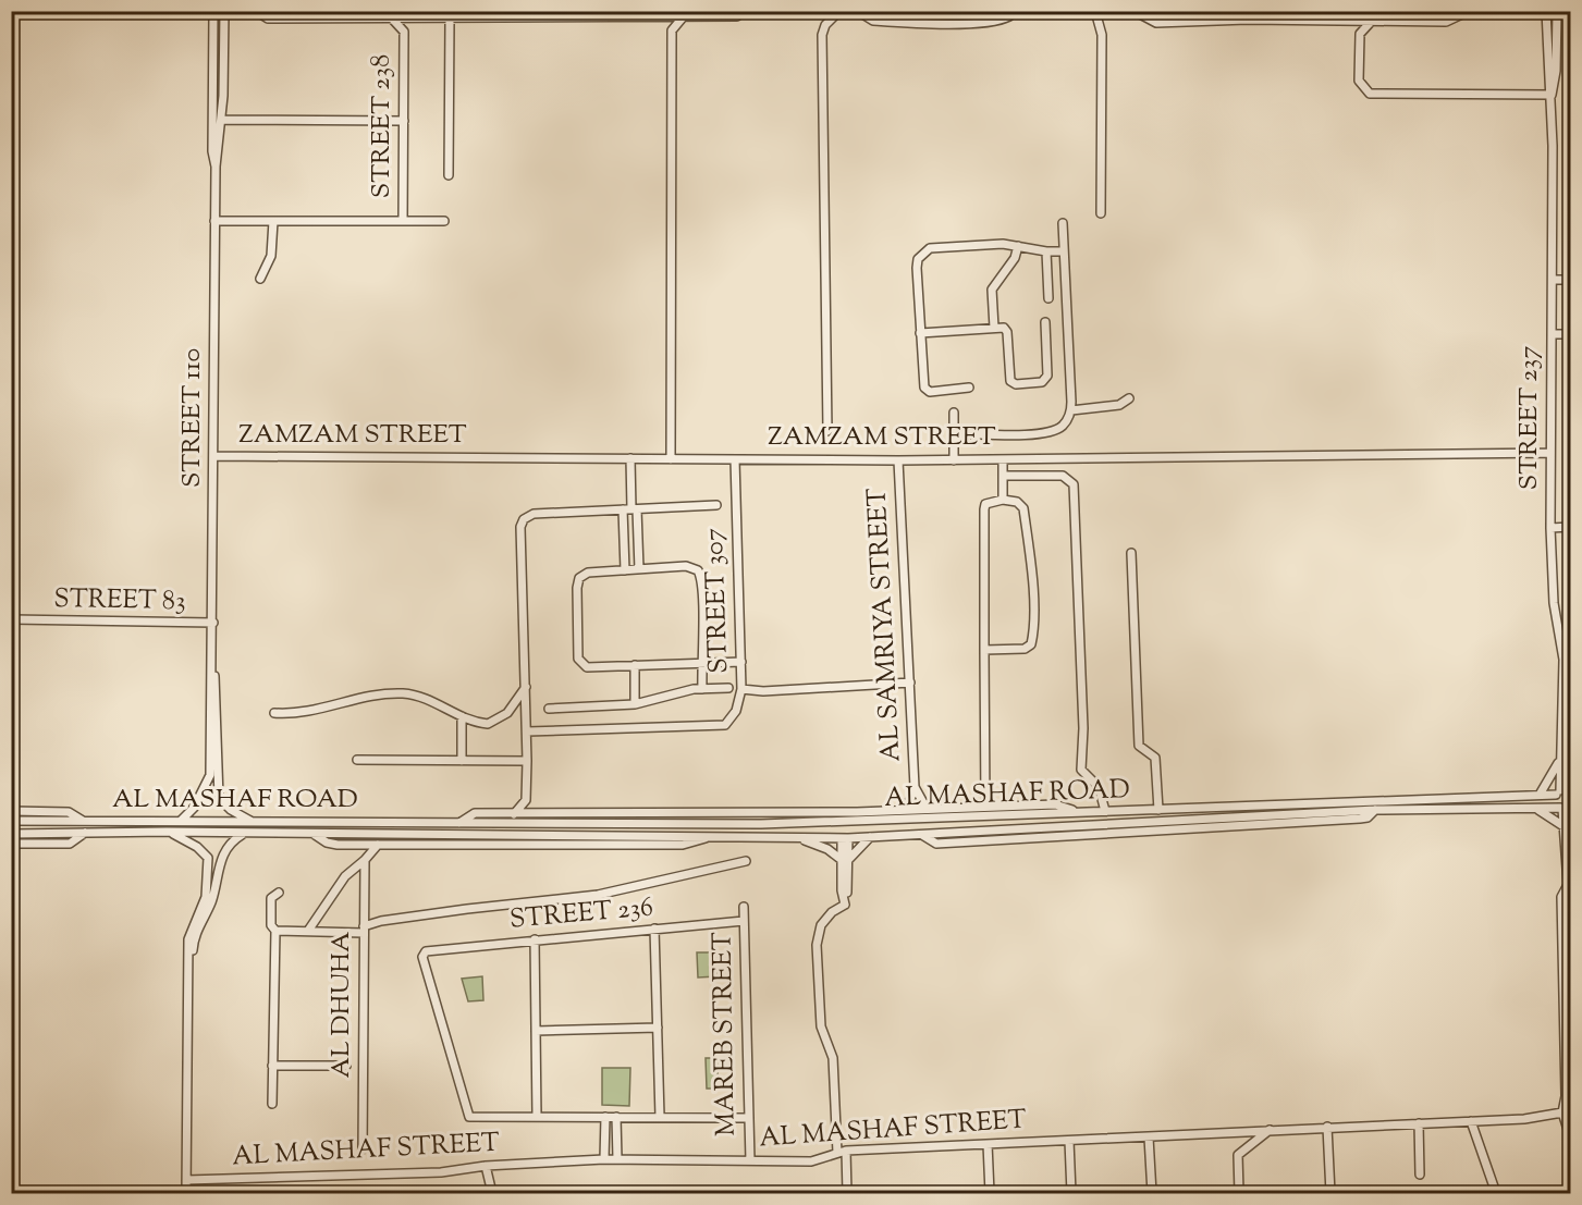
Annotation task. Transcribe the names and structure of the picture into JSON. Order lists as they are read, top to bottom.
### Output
{
  "streets": {
    "street": [
      "STREET 238",
      "STREET 110",
      "STREET 237",
      "ZAMZAM STREET",
      "STREET 83",
      "STREET 307",
      "AL SAMRIYA STREET",
      "AL MASHAF ROAD",
      "STREET 236",
      "AL DHUHA",
      "MAREB STREET",
      "AL MASHAF STREET"
    ]
  },
  "crossings": [
    ["STREET 110", "ZAMZAM STREET"],
    ["STREET 110", "STREET 83"],
    ["STREET 110", "AL MASHAF ROAD"],
    ["STREET 237", "ZAMZAM STREET"],
    ["STREET 237", "AL MASHAF ROAD"],
    ["ZAMZAM STREET", "STREET 307"],
    ["ZAMZAM STREET", "AL SAMRIYA STREET"],
    ["STREET 307", "AL SAMRIYA STREET"],
    ["AL SAMRIYA STREET", "AL MASHAF ROAD"],
    ["STREET 236", "MAREB STREET"],
    ["MAREB STREET", "AL MASHAF STREET"]
  ]
}
